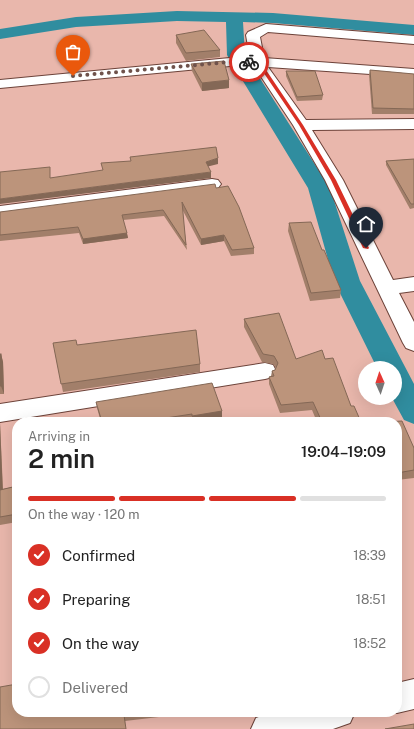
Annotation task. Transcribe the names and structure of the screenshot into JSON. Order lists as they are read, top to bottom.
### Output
{
  "north": "top",
  "page": {
    "heading": ["2 min", "Arriving in", "19:04–19:09"],
    "bar": "On the way · 120 m",
    "list": [
      ["Confirmed", "18:39"],
      ["Preparing", "18:51"],
      ["On the way", "18:52"],
      "Delivered"
    ]
  }
}
